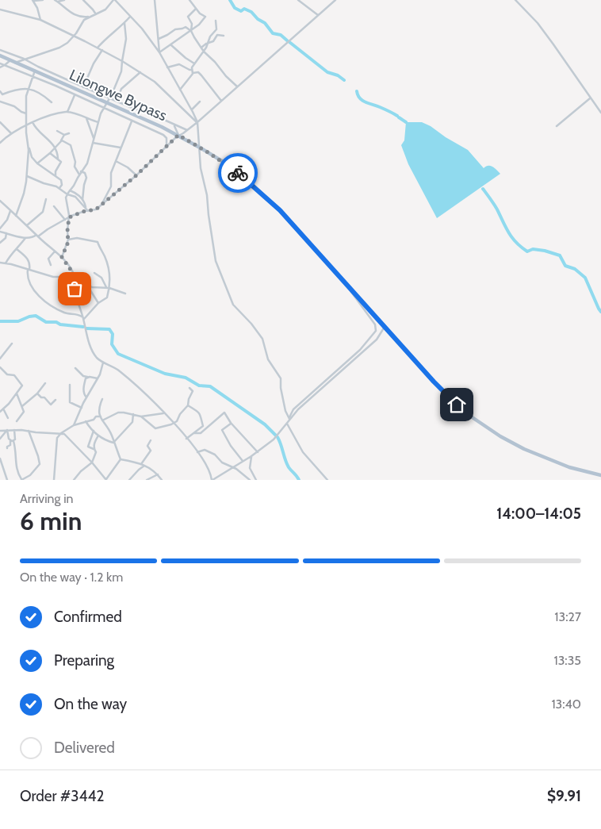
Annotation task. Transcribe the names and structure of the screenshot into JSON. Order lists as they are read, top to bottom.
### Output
{
  "streets": {
    "main road": ["Lilongwe Bypass"]
  },
  "page": {
    "heading": ["6 min", "Arriving in", "14:00–14:05"],
    "panel": ["Order #3442", "$9.91"],
    "bar": "On the way · 1.2 km",
    "list": [
      ["Confirmed", "13:27"],
      ["Preparing", "13:35"],
      ["On the way", "13:40"],
      "Delivered"
    ]
  }
}
